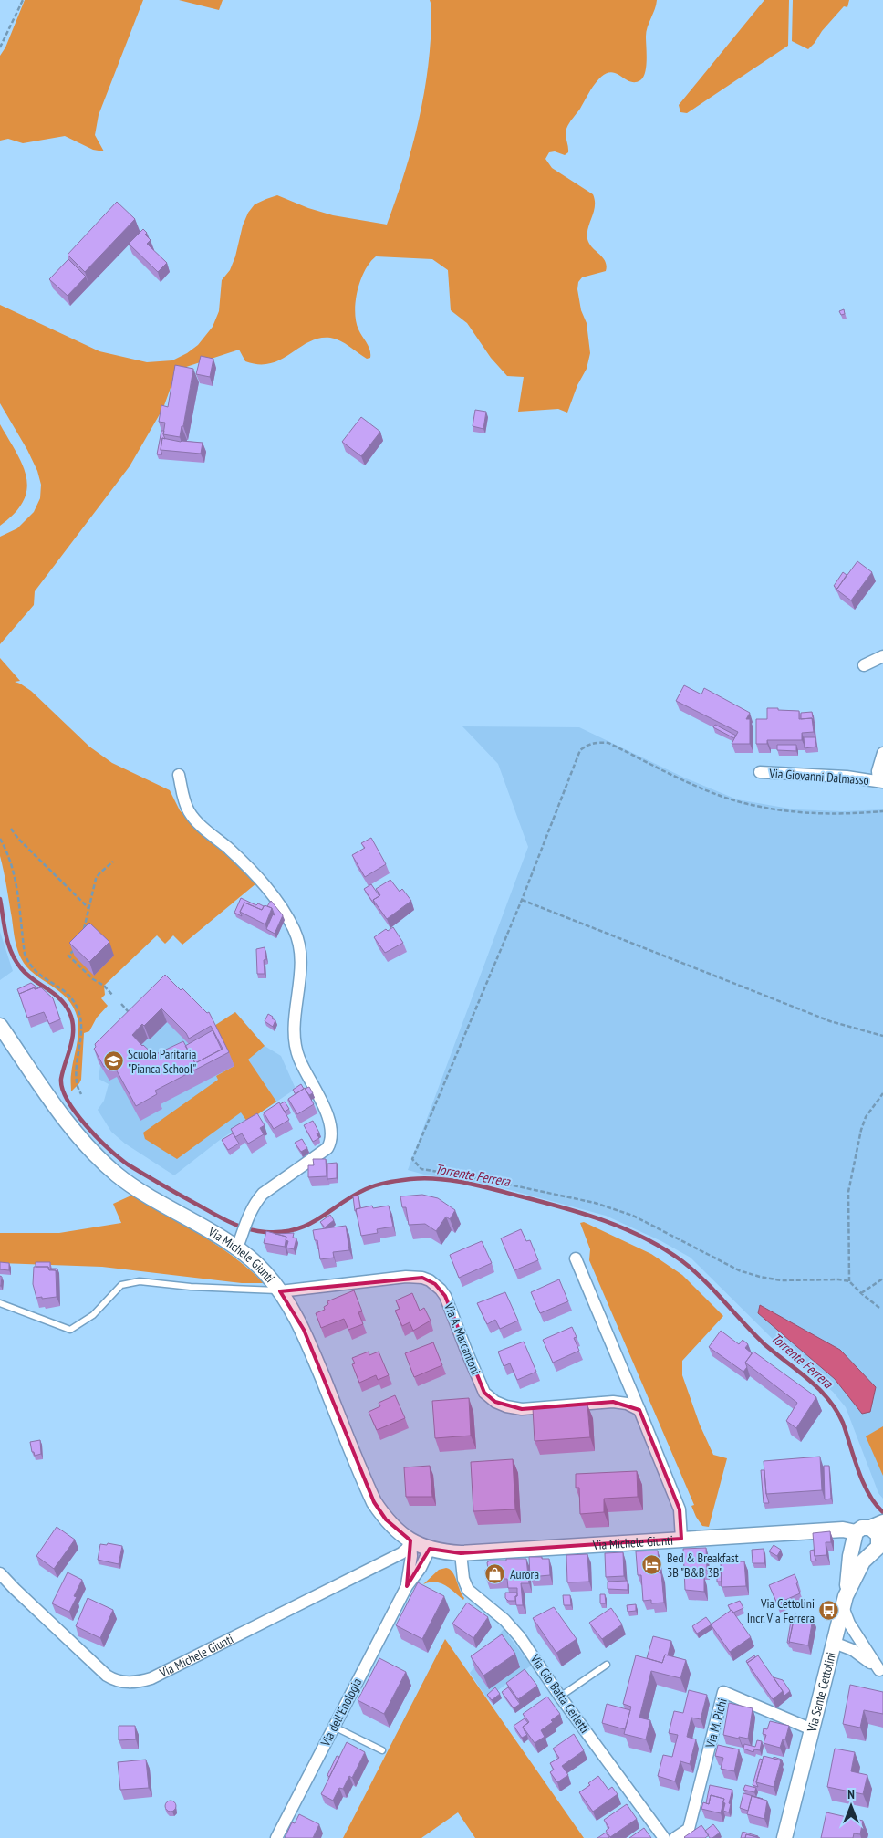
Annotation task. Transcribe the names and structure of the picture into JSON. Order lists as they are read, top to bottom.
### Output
{
  "streets": {
    "street": [
      "Via Giovanni Dalmasso",
      "Via Michele Giunti",
      "Via A. Marcantoni",
      "Via Sante Cettolini",
      "Via Gio Batta Cerletti",
      "Via dell'Enologia",
      "Via M. Pichi"
    ]
  },
  "crossings": [
    ["Via Michele Giunti", "Via A. Marcantoni"],
    ["Via Michele Giunti", "Via Sante Cettolini"],
    ["Via Michele Giunti", "Via Gio Batta Cerletti"],
    ["Via Michele Giunti", "Via dell'Enologia"],
    ["Via Sante Cettolini", "Via M. Pichi"]
  ],
  "water": ["Torrente Ferrera"],
  "places": {
    "school or university": ["Scuola Paritaria \"Pianca School\""],
    "hotel": ["Bed & Breakfast 3B \"B&B 3B\""],
    "shop": ["Aurora"],
    "bus stop": ["Via Cettolini Incr. Via Ferrera"]
  },
  "north": "top"
}
